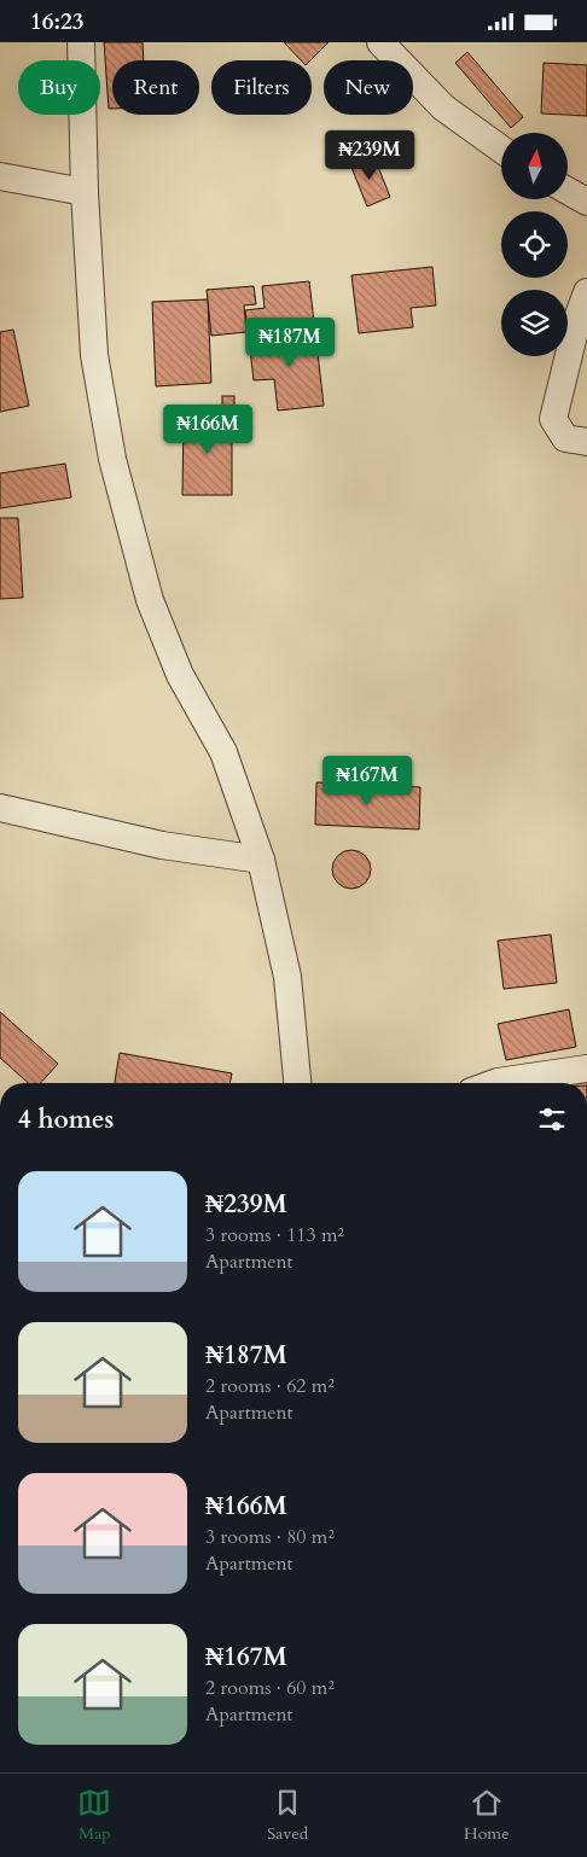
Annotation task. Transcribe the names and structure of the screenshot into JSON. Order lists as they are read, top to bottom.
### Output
{
  "north": "top",
  "page": {
    "status": "16:23",
    "chip": [
      "Buy",
      "Rent",
      "Filters",
      "New"
    ],
    "price": [
      "₦239M",
      "₦187M",
      "₦166M",
      "₦167M"
    ],
    "heading": "4 homes",
    "list": [
      {
        "name": "₦239M",
        "note": "3 rooms · 113 m² · Apartment"
      },
      {
        "name": "₦187M",
        "note": "2 rooms · 62 m² · Apartment"
      },
      {
        "name": "₦166M",
        "note": "3 rooms · 80 m² · Apartment"
      },
      {
        "name": "₦167M",
        "note": "2 rooms · 60 m² · Apartment"
      }
    ],
    "tabs": ["Map", "Saved", "Home"]
  }
}
